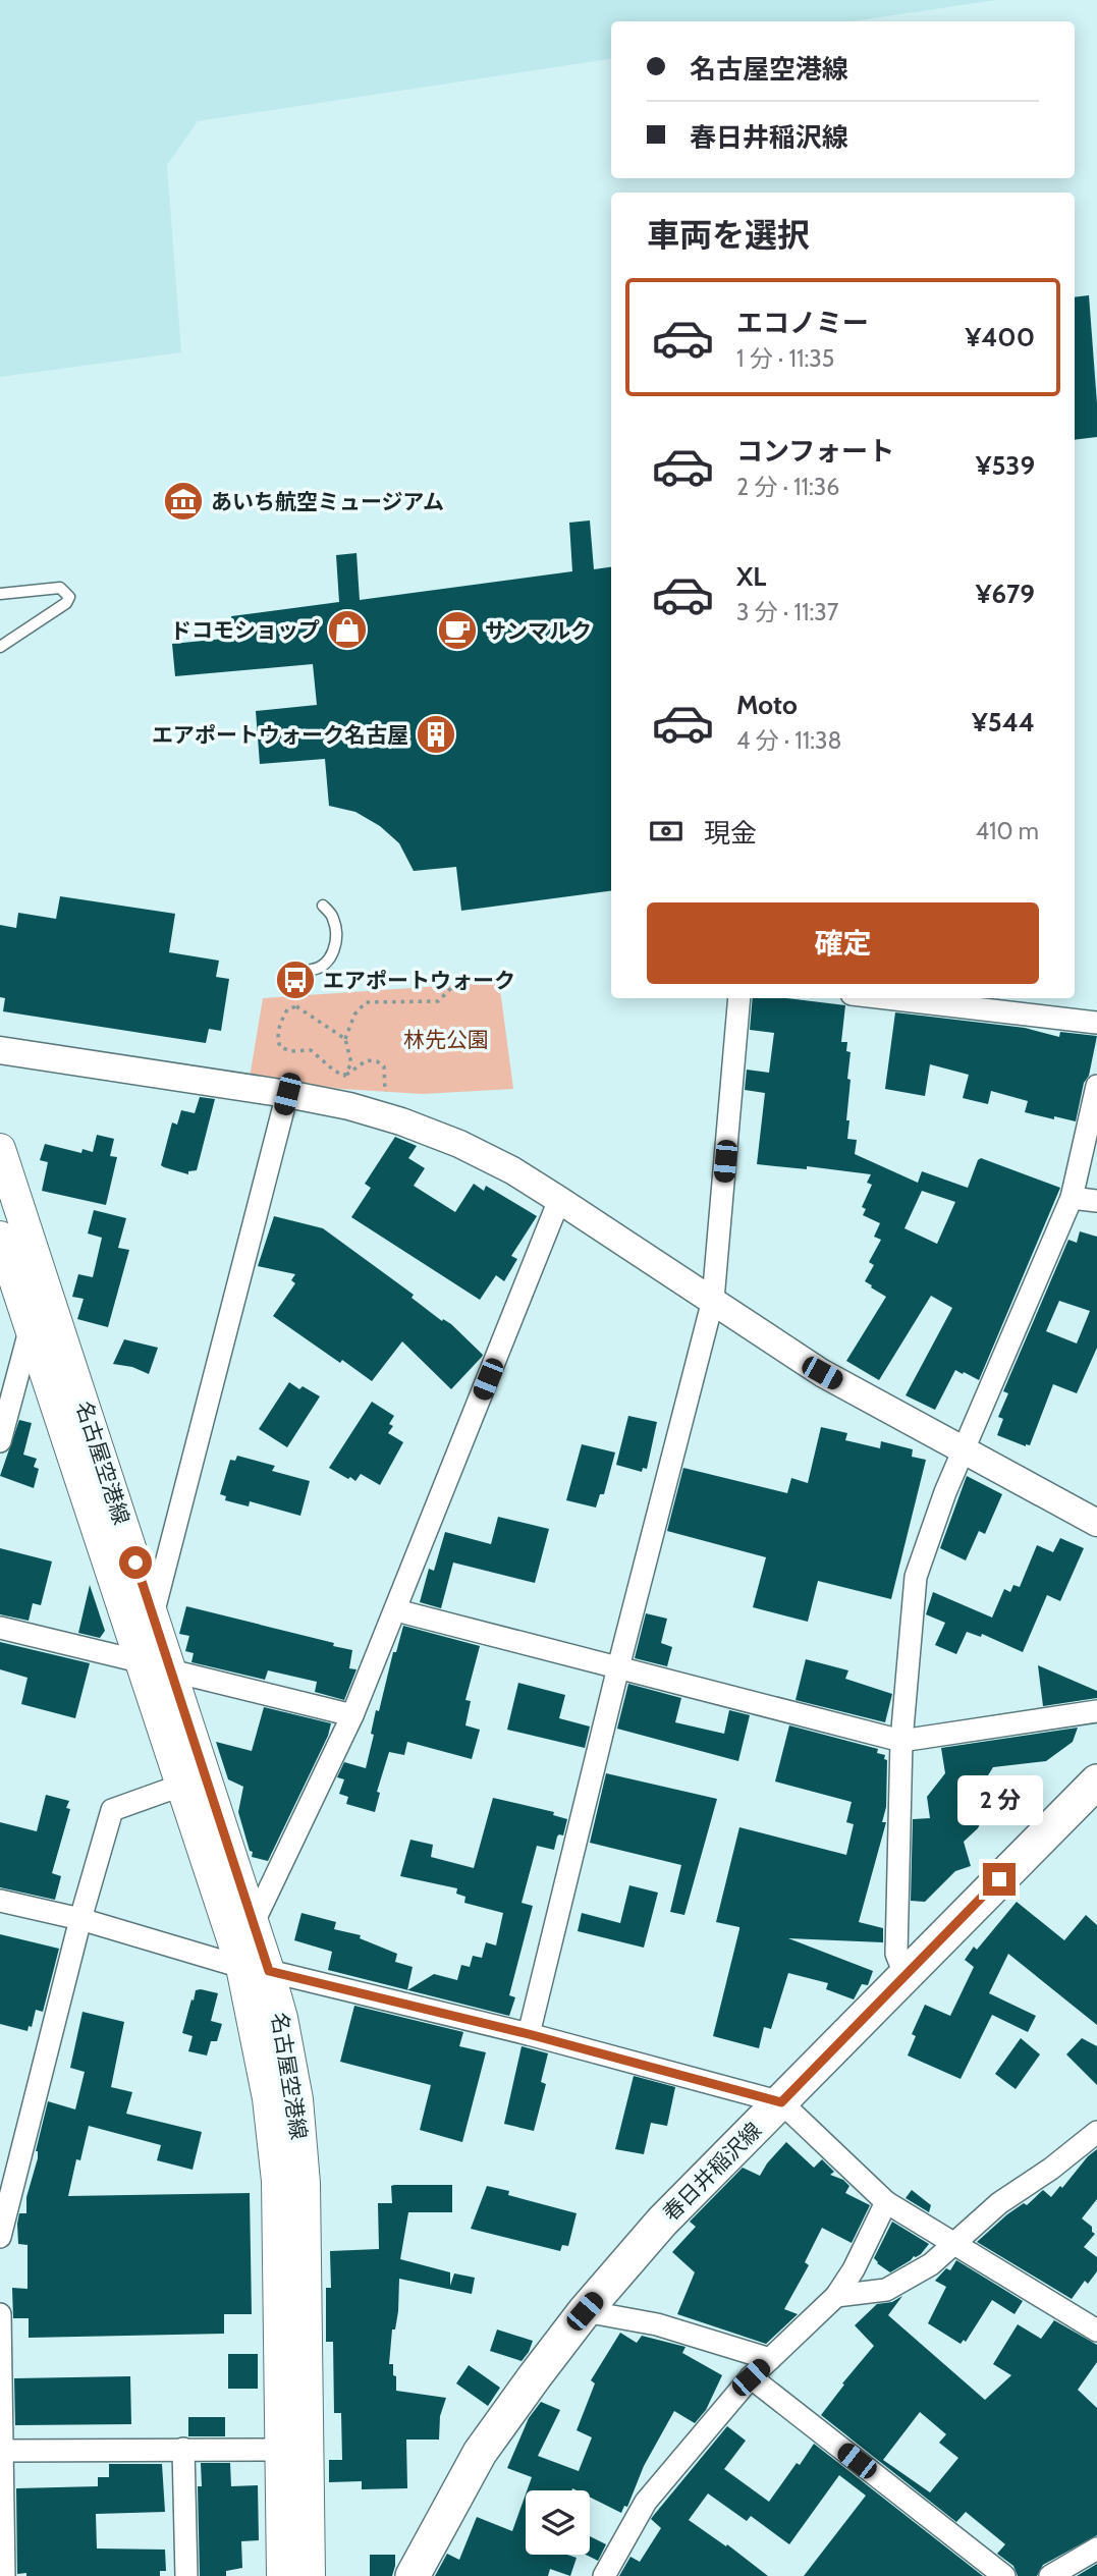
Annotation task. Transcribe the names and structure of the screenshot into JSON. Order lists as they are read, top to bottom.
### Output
{
  "streets": {
    "main road": ["名古屋空港線", "春日井稲沢線"]
  },
  "parks": ["林先公園"],
  "places": {
    "museum": ["あいち航空ミュージアム"],
    "shop": ["ドコモショップ"],
    "cafe": ["サンマルク"],
    "building": ["エアポートウォーク名古屋"],
    "bus stop": ["エアポートウォーク"]
  },
  "page": {
    "banner": ["名古屋空港線", "春日井稲沢線"],
    "heading": "車両を選択",
    "list": [
      {
        "name": "エコノミー",
        "note": "1 分 · 11:35",
        "value": "¥400"
      },
      {
        "name": "コンフォート",
        "note": "2 分 · 11:36",
        "value": "¥539"
      },
      {
        "name": "XL",
        "note": "3 分 · 11:37",
        "value": "¥679"
      },
      {
        "name": "Moto",
        "note": "4 分 · 11:38",
        "value": "¥544"
      }
    ],
    "pay": ["現金", "410 m"],
    "buttons": "確定",
    "bubble": "2 分"
  }
}
